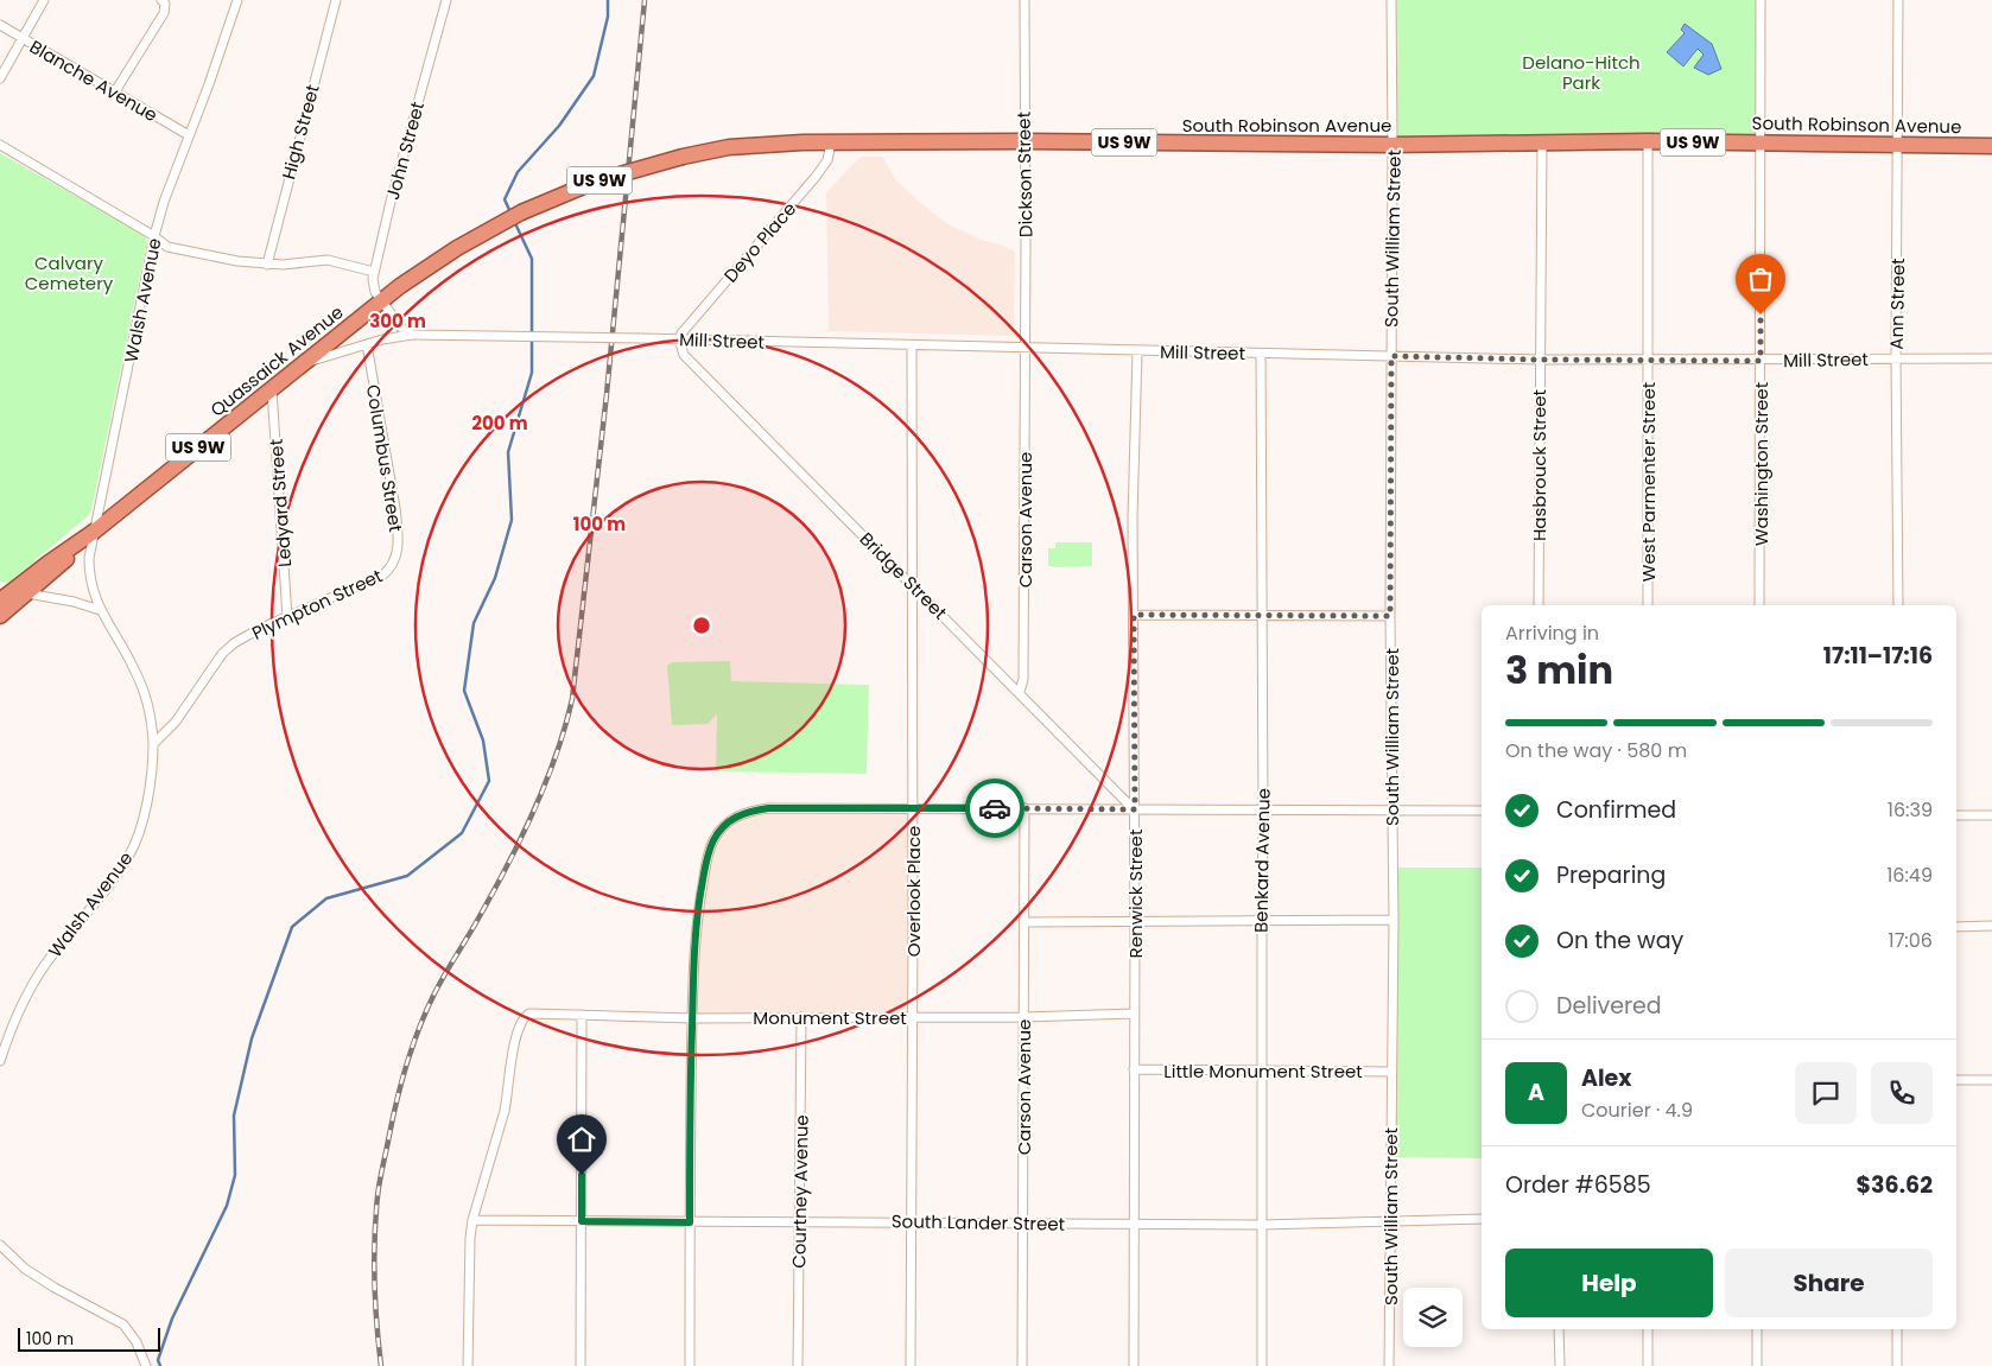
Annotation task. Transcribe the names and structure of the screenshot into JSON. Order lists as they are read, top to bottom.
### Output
{
  "streets": {
    "highway": ["South Robinson Avenue", "US 9W", "Quassaick Avenue"],
    "street": [
      "Blanche Avenue",
      "High Street",
      "John Street",
      "Dickson Street",
      "South William Street",
      "Deyo Place",
      "Walsh Avenue",
      "Ann Street",
      "Mill Street",
      "Columbus Street",
      "Washington Street",
      "Hasbrouck Street",
      "West Parmenter Street",
      "Ledyard Street",
      "Carson Avenue",
      "Bridge Street",
      "Plympton Street",
      "Benkard Avenue",
      "Overlook Place",
      "Renwick Street",
      "Monument Street",
      "Little Monument Street",
      "Courtney Avenue",
      "South Lander Street"
    ]
  },
  "crossings": [
    ["Blanche Avenue", "Walsh Avenue"],
    ["South Robinson Avenue", "Dickson Street"],
    ["South Robinson Avenue", "South William Street"],
    ["South Robinson Avenue", "Deyo Place"],
    ["South Robinson Avenue", "Ann Street"],
    ["South Robinson Avenue", "Quassaick Avenue"],
    ["South Robinson Avenue", "Washington Street"],
    ["South Robinson Avenue", "Hasbrouck Street"],
    ["South Robinson Avenue", "West Parmenter Street"],
    ["US 9W", "Quassaick Avenue"],
    ["John Street", "Quassaick Avenue"],
    ["Dickson Street", "Mill Street"],
    ["Dickson Street", "Carson Avenue"],
    ["South William Street", "Mill Street"],
    ["South William Street", "Little Monument Street"],
    ["South William Street", "South Lander Street"],
    ["Deyo Place", "Mill Street"],
    ["Deyo Place", "Bridge Street"],
    ["Walsh Avenue", "Quassaick Avenue"],
    ["Walsh Avenue", "Plympton Street"],
    ["Ann Street", "Mill Street"],
    ["Mill Street", "Washington Street"],
    ["Mill Street", "Hasbrouck Street"],
    ["Mill Street", "West Parmenter Street"],
    ["Mill Street", "Carson Avenue"],
    ["Mill Street", "Bridge Street"],
    ["Mill Street", "Benkard Avenue"],
    ["Mill Street", "Overlook Place"],
    ["Mill Street", "Renwick Street"],
    ["Quassaick Avenue", "Ledyard Street"],
    ["Columbus Street", "Plympton Street"],
    ["Ledyard Street", "Plympton Street"],
    ["Carson Avenue", "Bridge Street"],
    ["Carson Avenue", "Monument Street"],
    ["Carson Avenue", "South Lander Street"],
    ["Bridge Street", "Overlook Place"],
    ["Bridge Street", "Renwick Street"],
    ["Benkard Avenue", "Little Monument Street"],
    ["Benkard Avenue", "South Lander Street"],
    ["Overlook Place", "Monument Street"],
    ["Overlook Place", "South Lander Street"],
    ["Renwick Street", "Monument Street"],
    ["Renwick Street", "Little Monument Street"],
    ["Renwick Street", "South Lander Street"],
    ["Monument Street", "Courtney Avenue"],
    ["Monument Street", "South Lander Street"],
    ["Courtney Avenue", "South Lander Street"]
  ],
  "parks": ["Delano-Hitch Park", "Calvary Cemetery"],
  "scale_bar": "100 m",
  "page": {
    "heading": ["3 min", "Arriving in", "17:11–17:16"],
    "panel": [
      "Alex",
      "Courier · 4.9",
      "Order #6585",
      "$36.62"
    ],
    "bar": "On the way · 580 m",
    "list": [
      ["Confirmed", "16:39"],
      ["Preparing", "16:49"],
      ["On the way", "17:06"],
      "Delivered"
    ],
    "round": "A",
    "buttons": ["Help", "Share"],
    "scale": "100 m"
  },
  "rings": ["300 m", "200 m", "100 m"]
}
